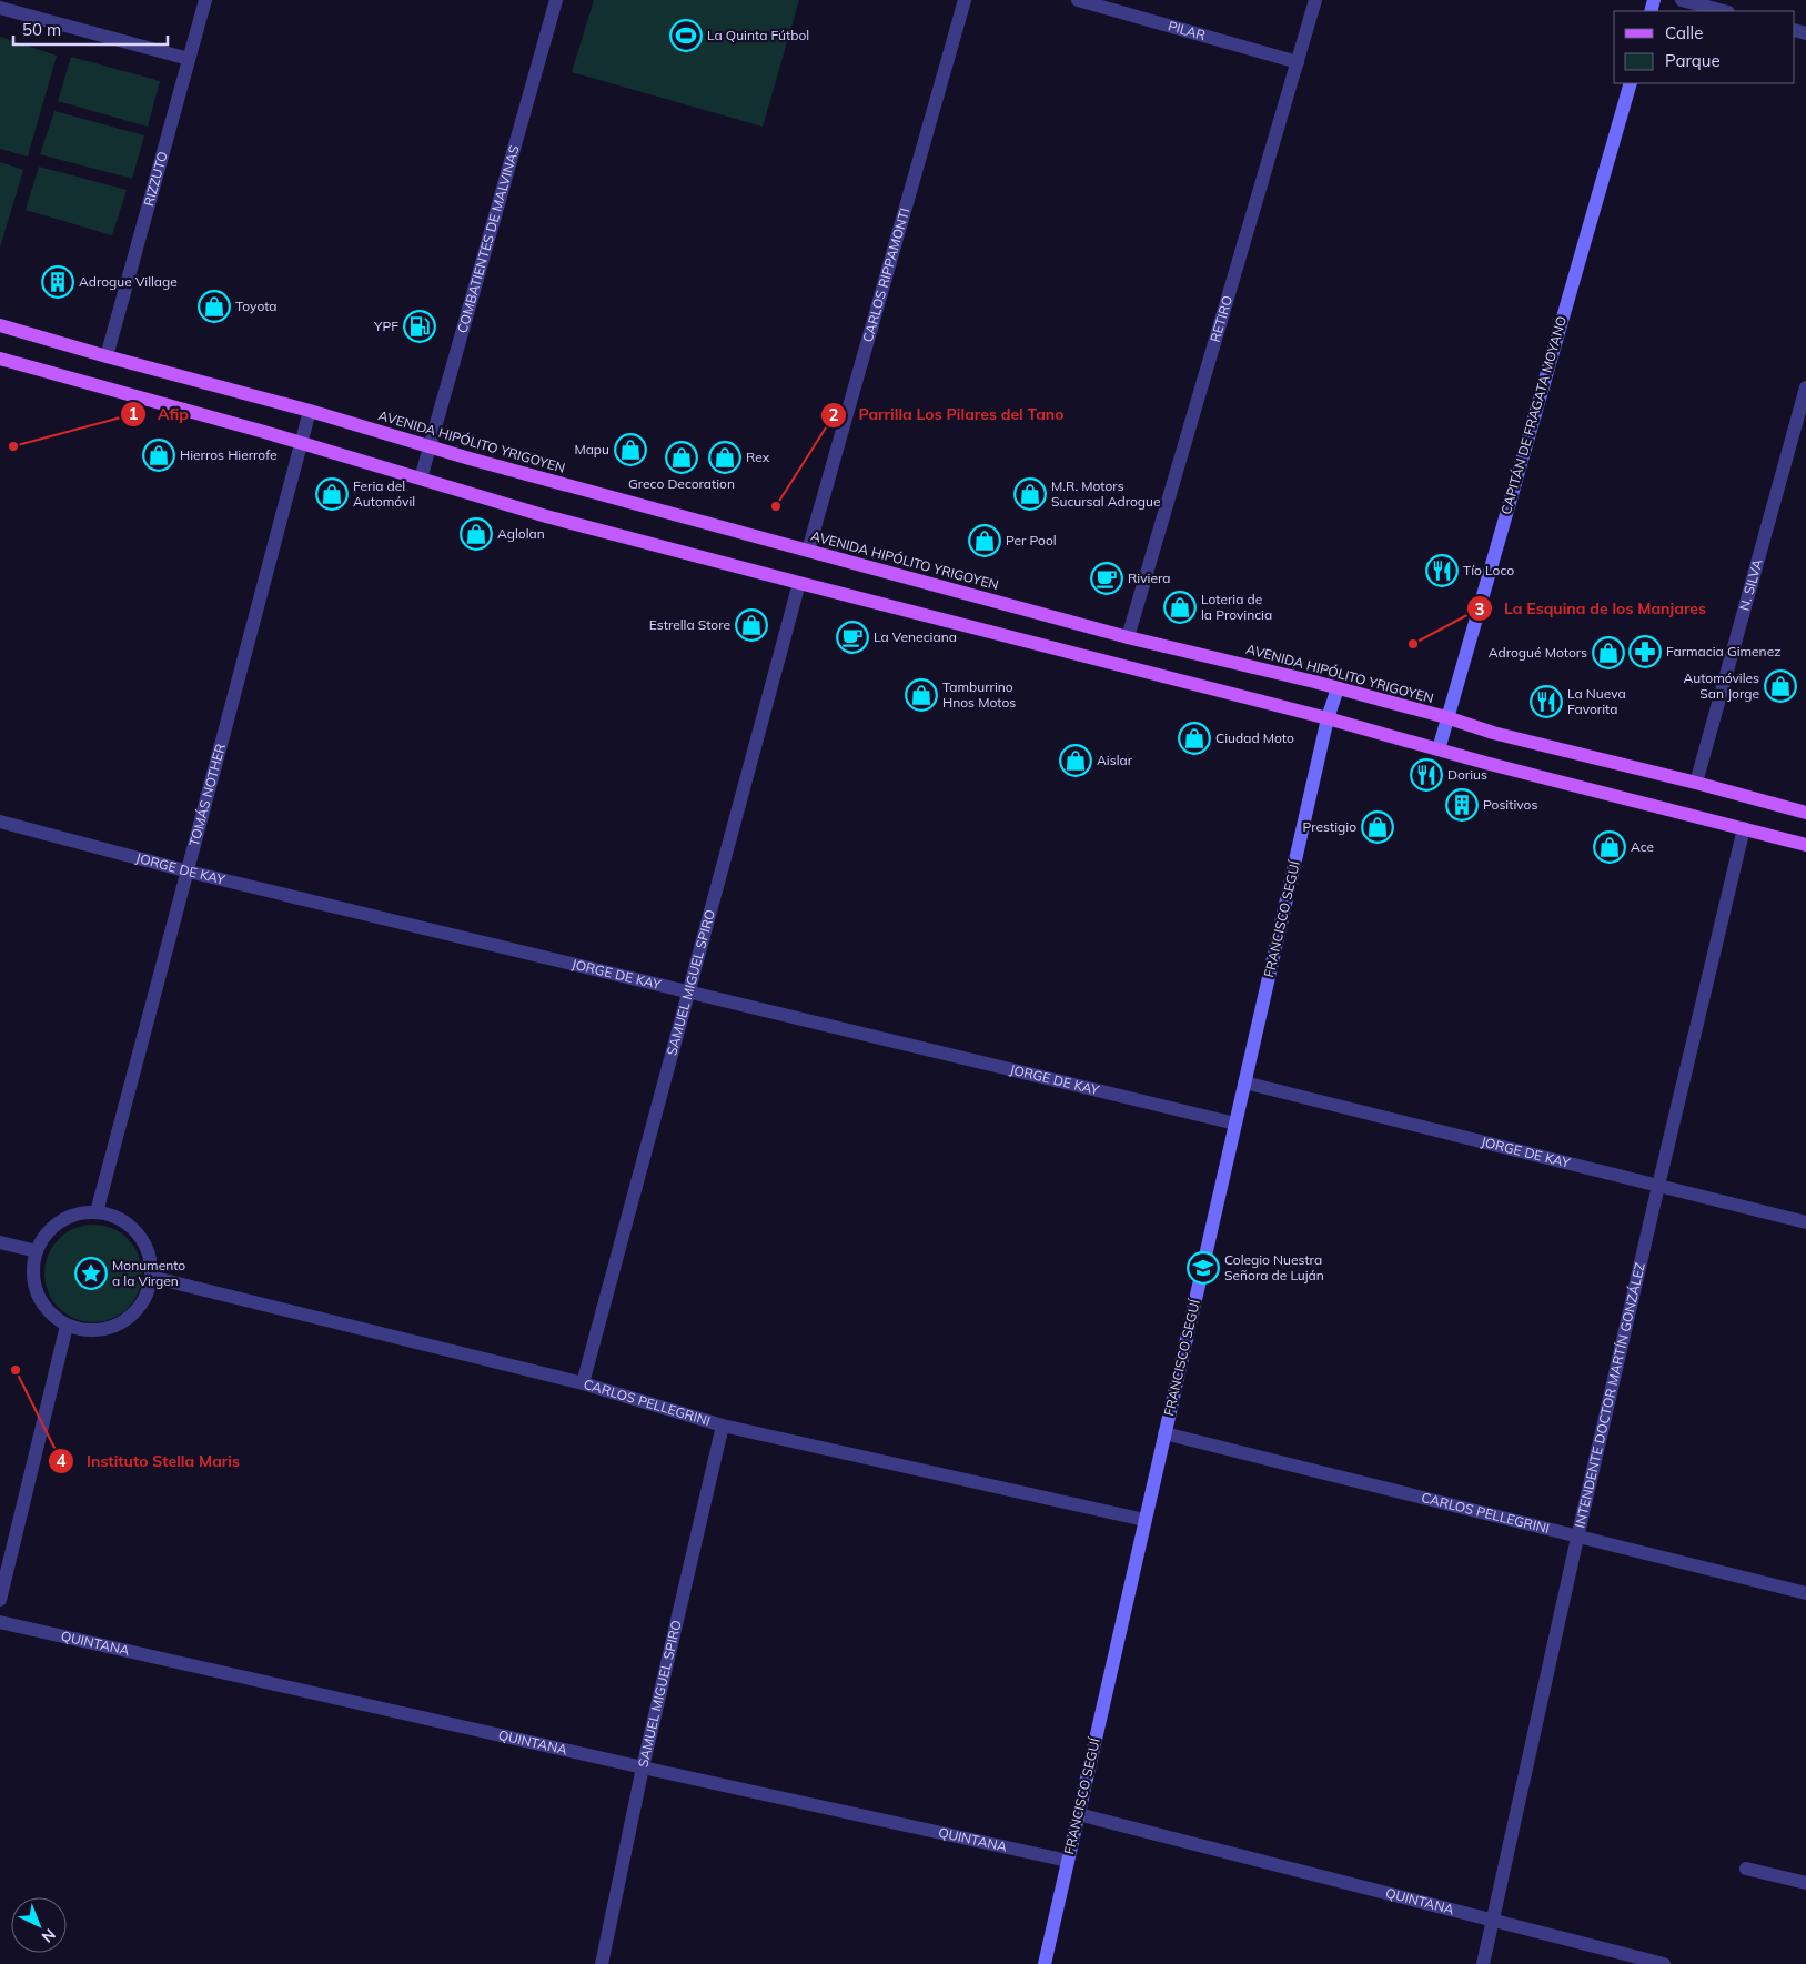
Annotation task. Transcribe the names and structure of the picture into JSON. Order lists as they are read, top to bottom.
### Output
{
  "streets": {
    "main road": ["AVENIDA HIPÓLITO YRIGOYEN"],
    "street": [
      "PILAR",
      "RIZZUTO",
      "COMBATIENTES DE MALVINAS",
      "CARLOS RIPPAMONTI",
      "RETIRO",
      "CAPITÁN DE FRAGATA MOYANO",
      "N. SILVA",
      "TOMÁS NOTHER",
      "JORGE DE KAY",
      "FRANCISCO SEGUÍ",
      "SAMUEL MIGUEL SPIRO",
      "INTENDENTE DOCTOR MARTÍN GONZÁLEZ",
      "CARLOS PELLEGRINI",
      "QUINTANA"
    ]
  },
  "crossings": [
    ["PILAR", "RETIRO"],
    ["RIZZUTO", "AVENIDA HIPÓLITO YRIGOYEN"],
    ["COMBATIENTES DE MALVINAS", "AVENIDA HIPÓLITO YRIGOYEN"],
    ["CARLOS RIPPAMONTI", "AVENIDA HIPÓLITO YRIGOYEN"],
    ["RETIRO", "AVENIDA HIPÓLITO YRIGOYEN"],
    ["CAPITÁN DE FRAGATA MOYANO", "AVENIDA HIPÓLITO YRIGOYEN"],
    ["AVENIDA HIPÓLITO YRIGOYEN", "N. SILVA"],
    ["AVENIDA HIPÓLITO YRIGOYEN", "TOMÁS NOTHER"],
    ["TOMÁS NOTHER", "JORGE DE KAY"],
    ["TOMÁS NOTHER", "CARLOS PELLEGRINI"],
    ["JORGE DE KAY", "FRANCISCO SEGUÍ"],
    ["JORGE DE KAY", "SAMUEL MIGUEL SPIRO"],
    ["JORGE DE KAY", "INTENDENTE DOCTOR MARTÍN GONZÁLEZ"],
    ["FRANCISCO SEGUÍ", "CARLOS PELLEGRINI"],
    ["FRANCISCO SEGUÍ", "QUINTANA"],
    ["SAMUEL MIGUEL SPIRO", "CARLOS PELLEGRINI"],
    ["SAMUEL MIGUEL SPIRO", "QUINTANA"],
    ["INTENDENTE DOCTOR MARTÍN GONZÁLEZ", "CARLOS PELLEGRINI"],
    ["INTENDENTE DOCTOR MARTÍN GONZÁLEZ", "QUINTANA"]
  ],
  "places": {
    "sports": ["La Quinta Fútbol"],
    "building": ["Adrogue Village", "Positivos"],
    "shop": [
      "Toyota",
      "Mapu",
      "Hierros Hierrofe",
      "Greco Decoration",
      "Rex",
      "Feria del Automóvil",
      "M.R. Motors Sucursal Adrogue",
      "Aglolan",
      "Per Pool",
      "Loteria de la Provincia",
      "Estrella Store",
      "Adrogué Motors",
      "Automóviles San Jorge",
      "Tamburrino Hnos Motos",
      "Ciudad Moto",
      "Aislar",
      "Prestigio",
      "Ace"
    ],
    "fuel station": ["YPF"],
    "other": [
      "Afip",
      "Parrilla Los Pilares del Tano",
      "La Esquina de los Manjares",
      "Instituto Stella Maris"
    ],
    "restaurant": ["Tío Loco", "La Nueva Favorita", "Dorius"],
    "cafe": ["Riviera", "La Veneciana"],
    "pharmacy": ["Farmacia Gimenez"],
    "school or university": ["Colegio Nuestra Señora de Luján"],
    "place": ["Monumento a la Virgen"]
  },
  "legend": ["Calle", "Parque"],
  "scale_bar": "50 m",
  "north": "bottom right"
}
